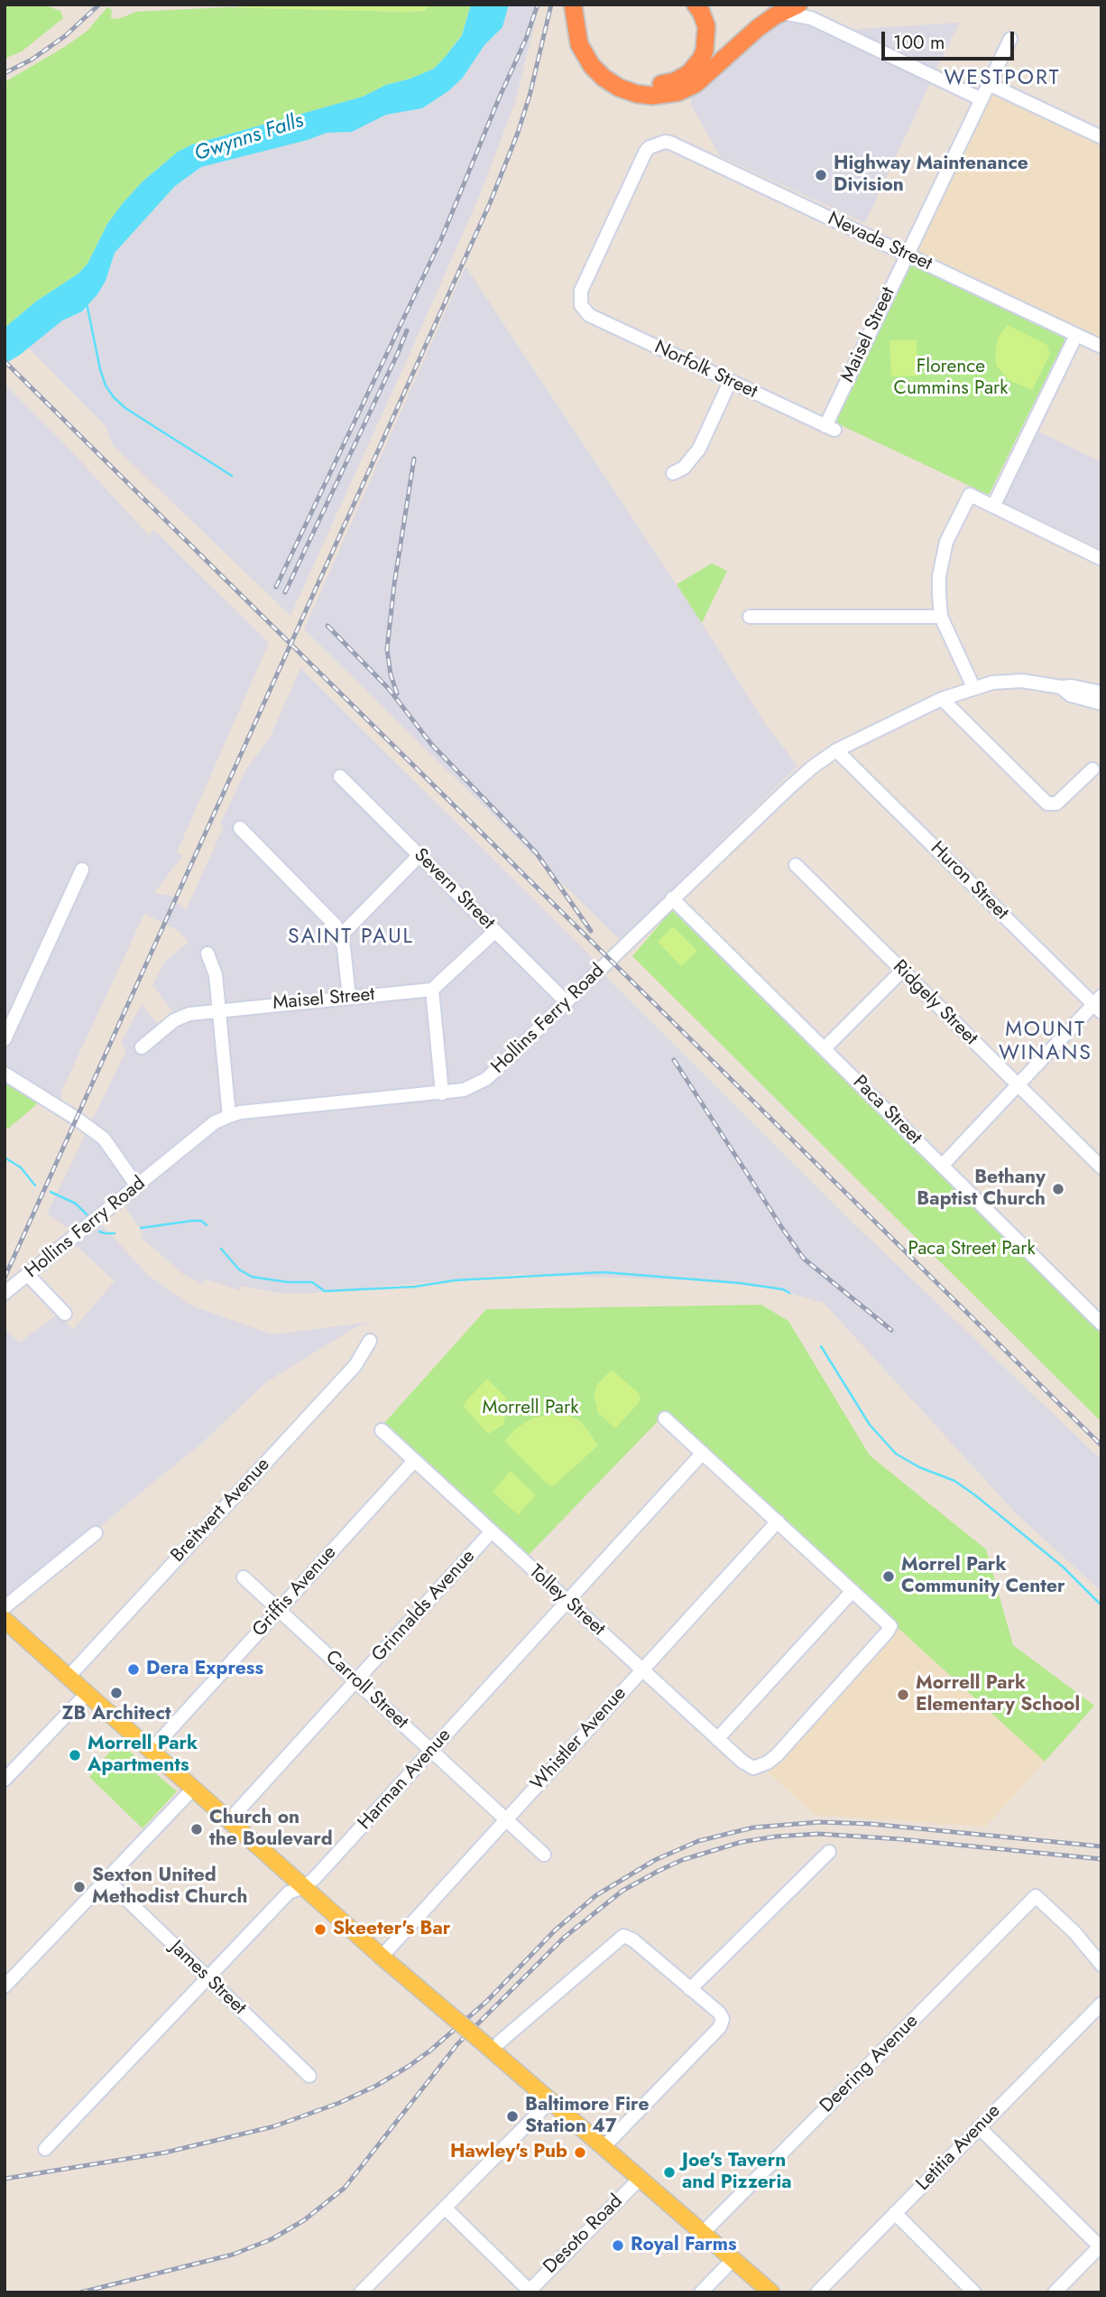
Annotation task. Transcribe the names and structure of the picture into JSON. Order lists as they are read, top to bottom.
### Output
{
  "streets": {
    "street": [
      "Nevada Street",
      "Maisel Street",
      "Norfolk Street",
      "Huron Street",
      "Severn Street",
      "Ridgely Street",
      "Hollins Ferry Road",
      "Paca Street",
      "Breitwert Avenue",
      "Griffis Avenue",
      "Tolley Street",
      "Grinnalds Avenue",
      "Carroll Street",
      "Whistler Avenue",
      "Harman Avenue",
      "James Street",
      "Deering Avenue",
      "Letitia Avenue",
      "Desoto Road"
    ]
  },
  "crossings": [
    ["Nevada Street", "Maisel Street"],
    ["Nevada Street", "Norfolk Street"],
    ["Maisel Street", "Norfolk Street"],
    ["Huron Street", "Hollins Ferry Road"],
    ["Severn Street", "Hollins Ferry Road"],
    ["Hollins Ferry Road", "Paca Street"],
    ["Griffis Avenue", "Tolley Street"],
    ["Griffis Avenue", "Carroll Street"],
    ["Tolley Street", "Grinnalds Avenue"],
    ["Tolley Street", "Whistler Avenue"],
    ["Tolley Street", "Harman Avenue"],
    ["Grinnalds Avenue", "Carroll Street"],
    ["Carroll Street", "Whistler Avenue"],
    ["Carroll Street", "Harman Avenue"],
    ["Harman Avenue", "James Street"]
  ],
  "districts": ["WESTPORT", "SAINT PAUL", "MOUNT WINANS"],
  "water": ["Gwynns Falls"],
  "parks": ["Florence Cummins Park", "Paca Street Park", "Morrell Park"],
  "places": [
    "Highway Maintenance Division",
    "Bethany Baptist Church",
    "Morrel Park Community Center",
    "Dera Express",
    "ZB Architect",
    "Morrell Park Elementary School",
    "Morrell Park Apartments",
    "Church on the Boulevard",
    "Sexton United Methodist Church",
    "Skeeter's Bar",
    "Baltimore Fire Station 47",
    "Hawley's Pub",
    "Joe's Tavern and Pizzeria",
    "Royal Farms"
  ],
  "scale_bar": "100 m"
}
